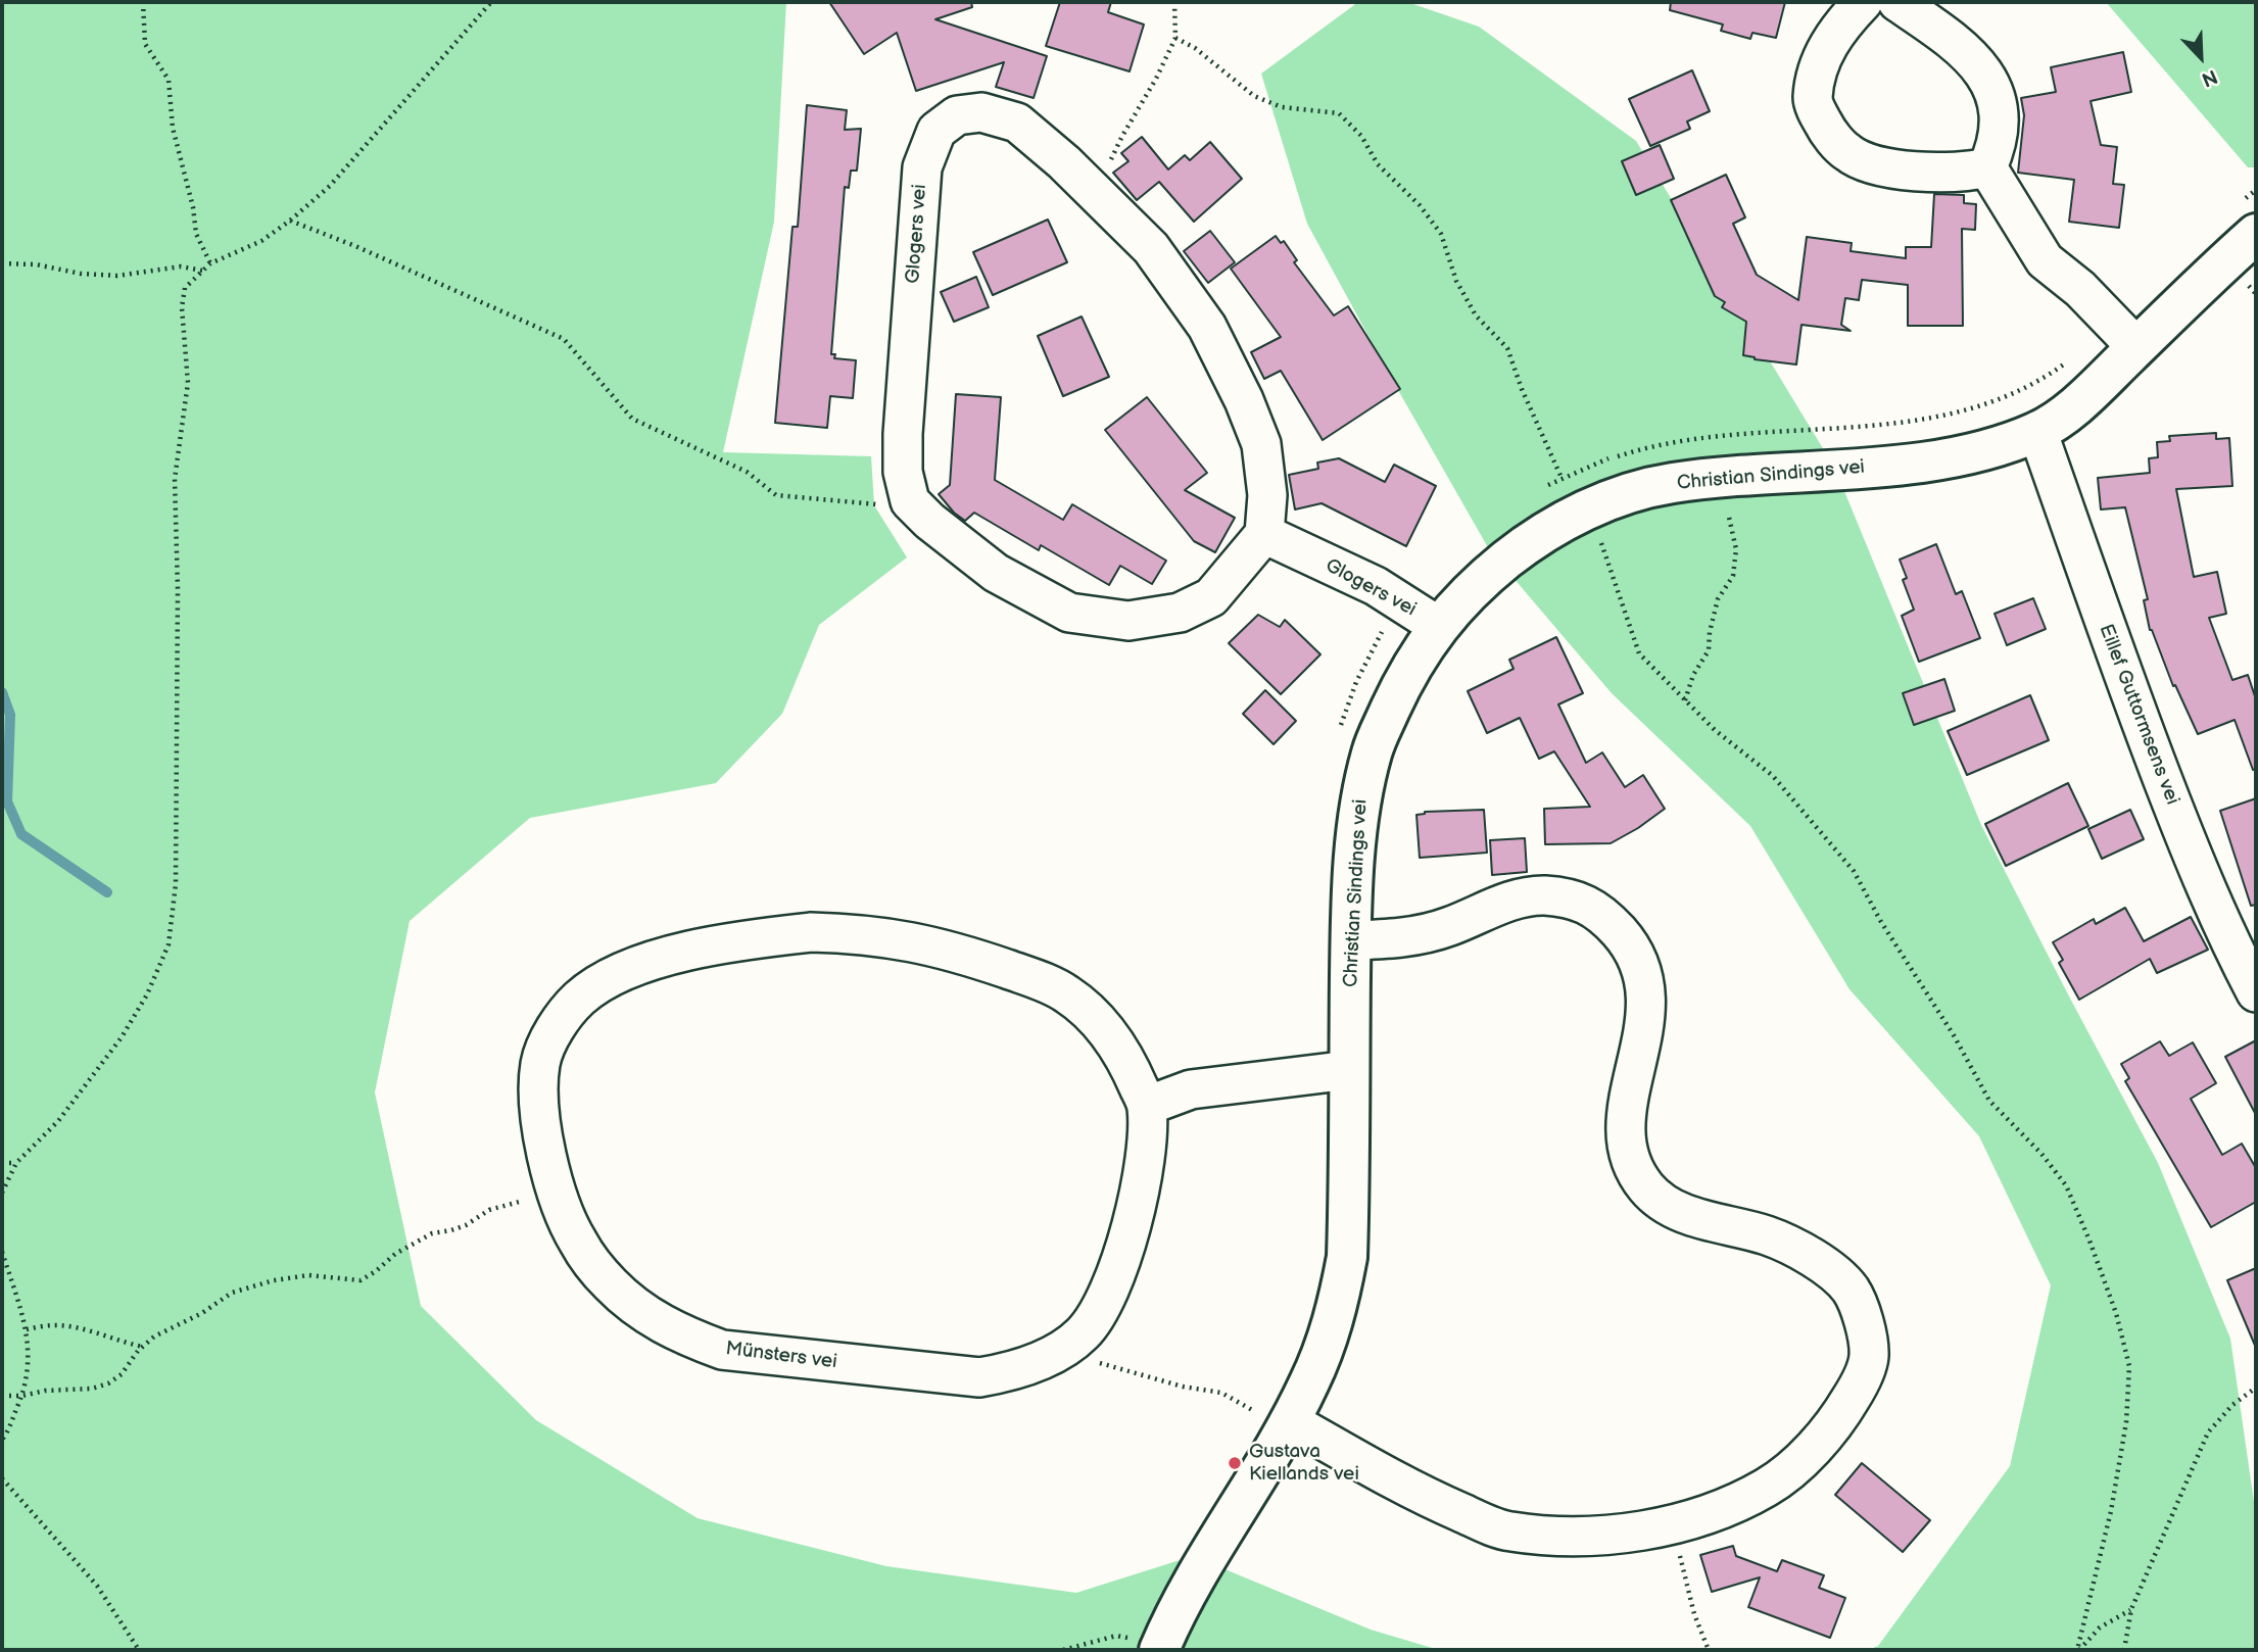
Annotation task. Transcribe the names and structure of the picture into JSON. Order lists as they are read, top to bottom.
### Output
{
  "streets": {
    "street": [
      "Glogers vei",
      "Christian Sindings vei",
      "Eillef Guttormsens vei",
      "Münsters vei"
    ]
  },
  "crossings": [
    ["Glogers vei", "Christian Sindings vei"],
    ["Christian Sindings vei", "Eillef Guttormsens vei"]
  ],
  "places": ["Gustava Kiellands vei"],
  "north": "bottom right"
}
